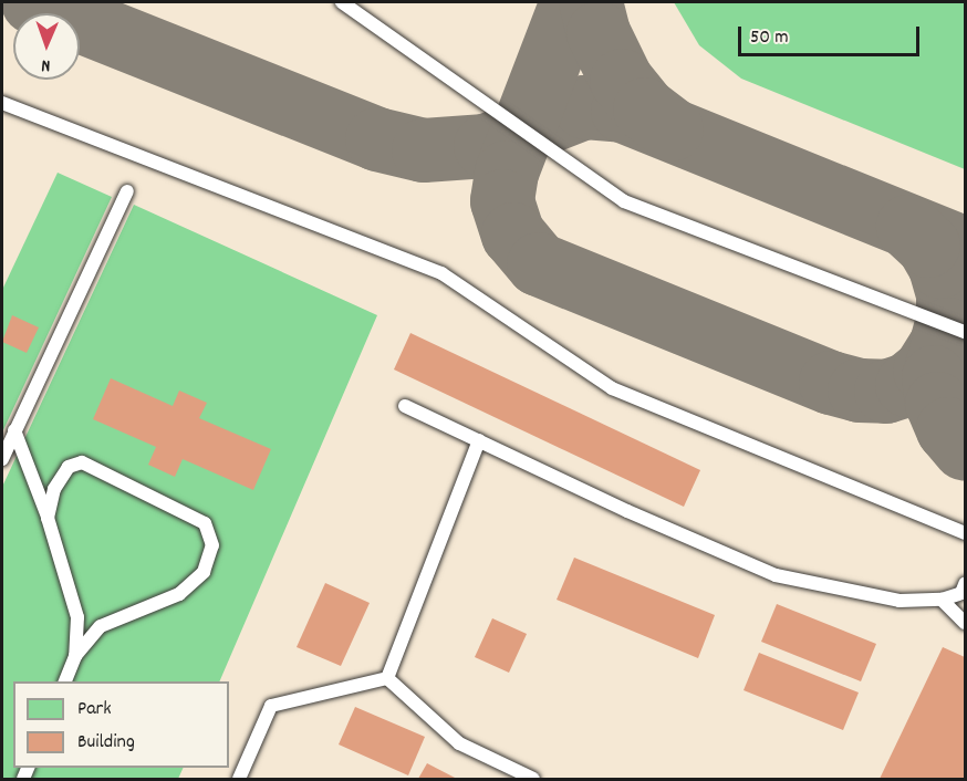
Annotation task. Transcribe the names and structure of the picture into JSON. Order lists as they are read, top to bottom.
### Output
{
  "legend": ["Park", "Building"],
  "scale_bar": "50 m",
  "north": "bottom"
}
